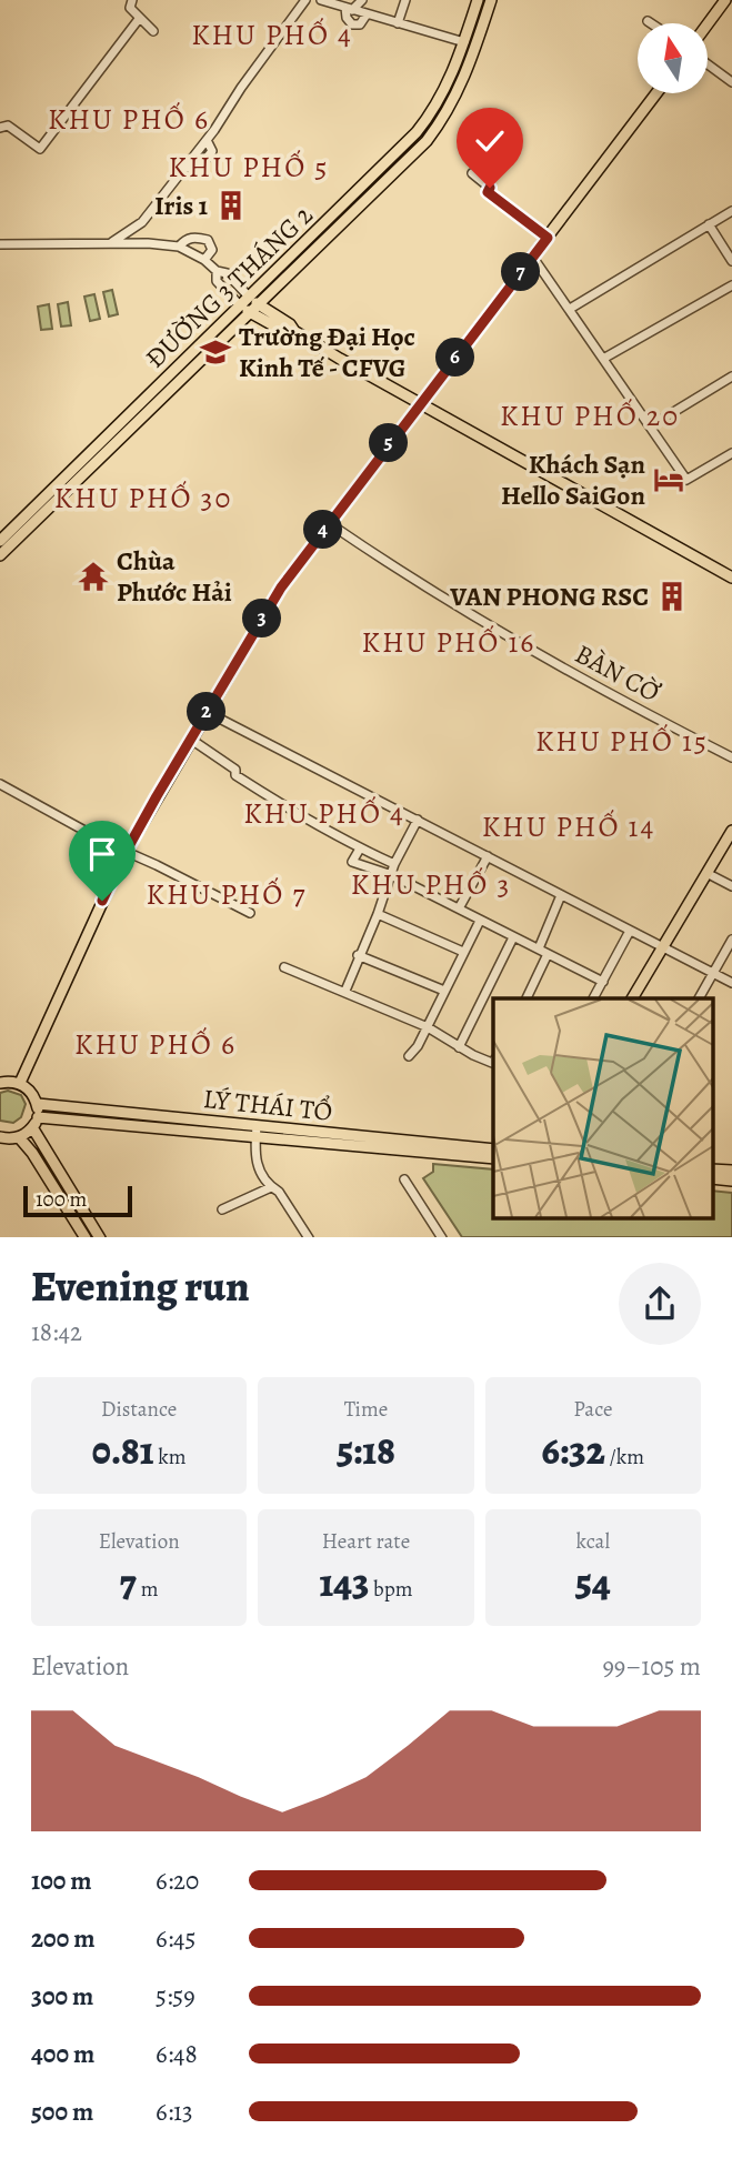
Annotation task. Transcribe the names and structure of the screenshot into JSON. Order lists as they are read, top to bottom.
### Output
{
  "streets": {
    "main road": ["ĐƯỜNG 3 THÁNG 2", "LÝ THÁI TỔ"],
    "street": ["BÀN CỜ"]
  },
  "districts": [
    "KHU PHỐ 4",
    "KHU PHỐ 6",
    "KHU PHỐ 5",
    "KHU PHỐ 20",
    "KHU PHỐ 30",
    "KHU PHỐ 16",
    "KHU PHỐ 15",
    "KHU PHỐ 4",
    "KHU PHỐ 14",
    "KHU PHỐ 3",
    "KHU PHỐ 7",
    "KHU PHỐ 6"
  ],
  "places": {
    "building": ["Iris 1", "VAN PHONG RSC"],
    "school or university": ["Trường Đại Học Kinh Tế - CFVG"],
    "hotel": ["Khách Sạn Hello SaiGon"],
    "temple": ["Chùa Phước Hải"]
  },
  "scale_bar": "100 m",
  "north": "top",
  "page": {
    "pins": [
      "7",
      "6",
      "5",
      "4",
      "3",
      "2"
    ],
    "scale": "100 m",
    "heading": ["Evening run", "18:42"],
    "stats": [
      ["Distance", "0.81 km"],
      ["Time", "5:18"],
      ["Pace", "6:32 /km"],
      ["Elevation", "7 m"],
      ["Heart rate", "143 bpm"],
      ["kcal", "54"]
    ],
    "chart": ["Elevation", "99–105 m"],
    "list": [
      {
        "name": "100 m",
        "note": "6:20"
      },
      {
        "name": "200 m",
        "note": "6:45"
      },
      {
        "name": "300 m",
        "note": "5:59"
      },
      {
        "name": "400 m",
        "note": "6:48"
      },
      {
        "name": "500 m",
        "note": "6:13"
      }
    ]
  }
}
